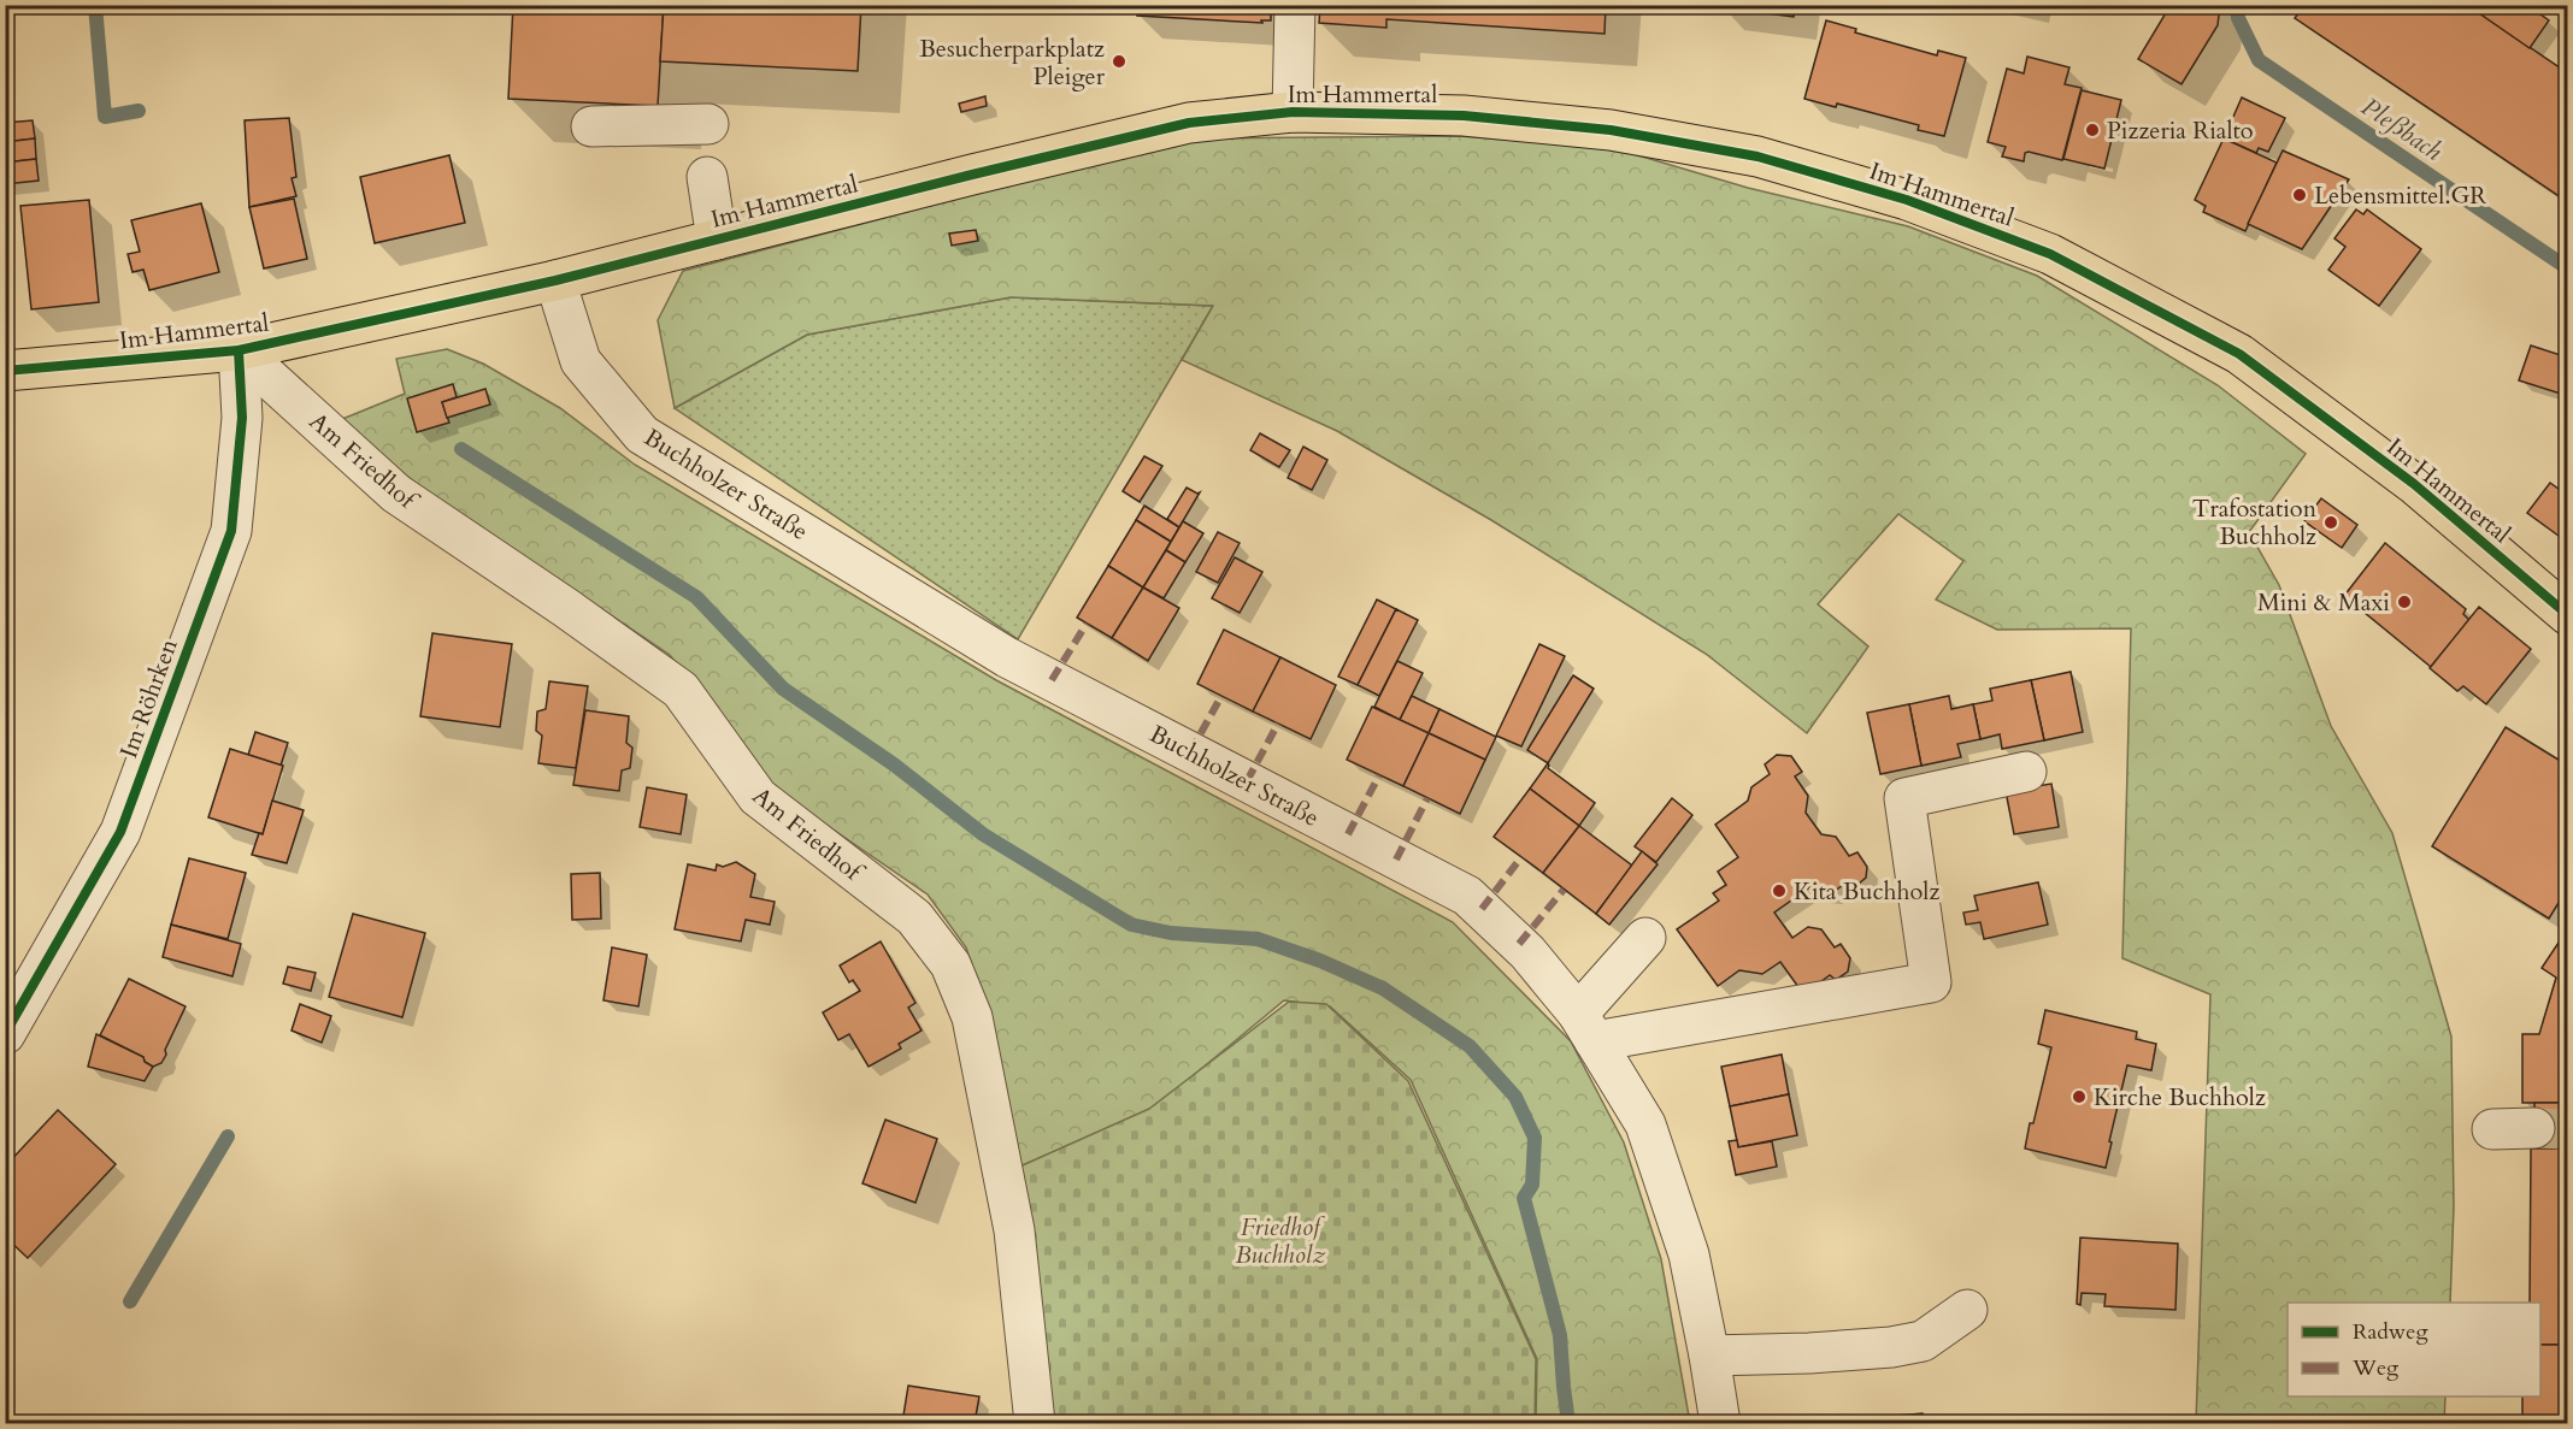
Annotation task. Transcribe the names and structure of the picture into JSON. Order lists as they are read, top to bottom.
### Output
{
  "streets": {
    "main road": ["Im Hammertal"],
    "street": ["Am Friedhof", "Buchholzer Straße", "Im Röhrken"]
  },
  "crossings": [
    ["Im Hammertal", "Am Friedhof"],
    ["Im Hammertal", "Buchholzer Straße"],
    ["Im Hammertal", "Im Röhrken"],
    ["Am Friedhof", "Im Röhrken"]
  ],
  "water": ["Pleßbach"],
  "parks": ["Friedhof Buchholz"],
  "places": [
    "Besucherparkplatz Pleiger",
    "Pizzeria Rialto",
    "Lebensmittel.GR",
    "Trafostation Buchholz",
    "Mini & Maxi",
    "Kita Buchholz",
    "Kirche Buchholz"
  ],
  "legend": ["Radweg", "Weg"]
}
